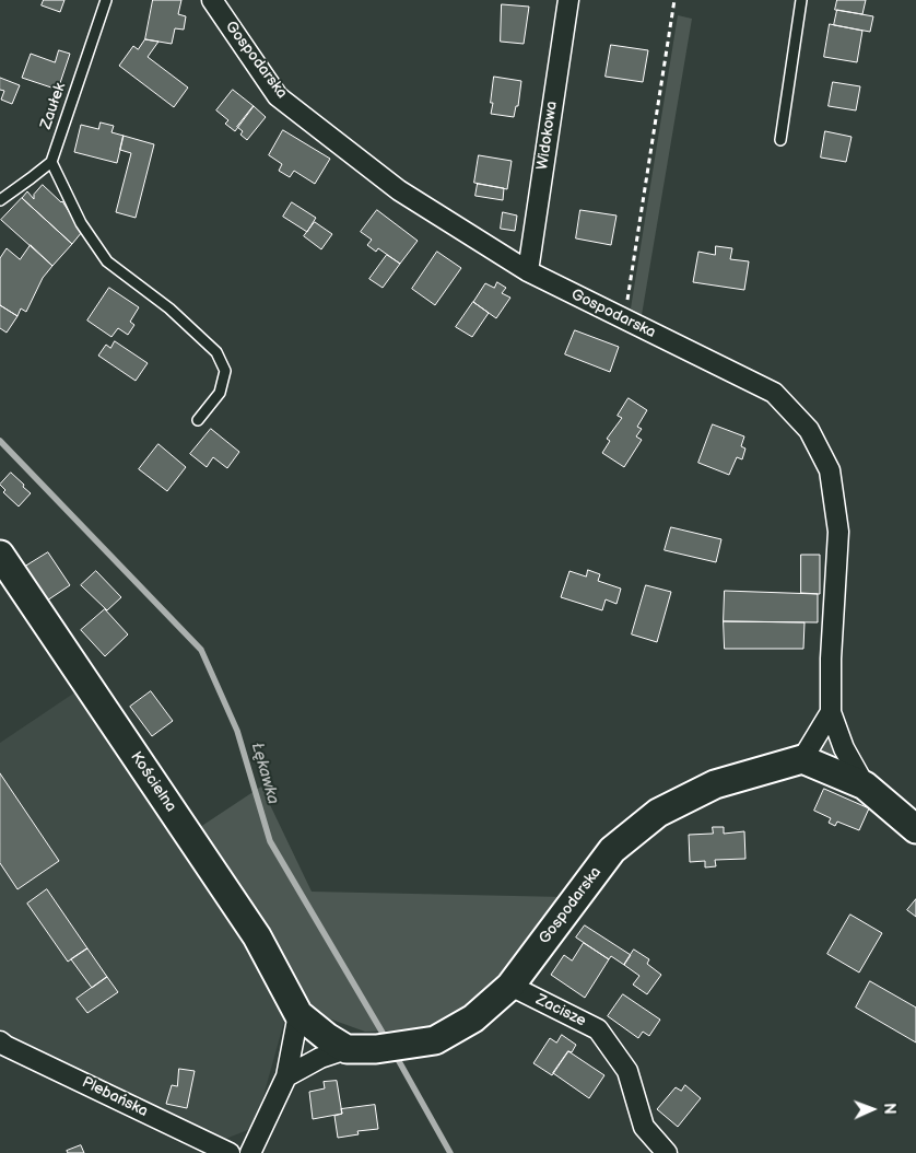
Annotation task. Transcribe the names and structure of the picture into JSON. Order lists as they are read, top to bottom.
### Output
{
  "streets": {
    "street": [
      "Gospodarska",
      "Widokowa",
      "Kościelna",
      "Zacisze",
      "Plebańska"
    ],
    "lane": ["Zaułek"]
  },
  "crossings": [
    ["Gospodarska", "Widokowa"],
    ["Gospodarska", "Zacisze"]
  ],
  "water": ["Łękawka"],
  "north": "right"
}
